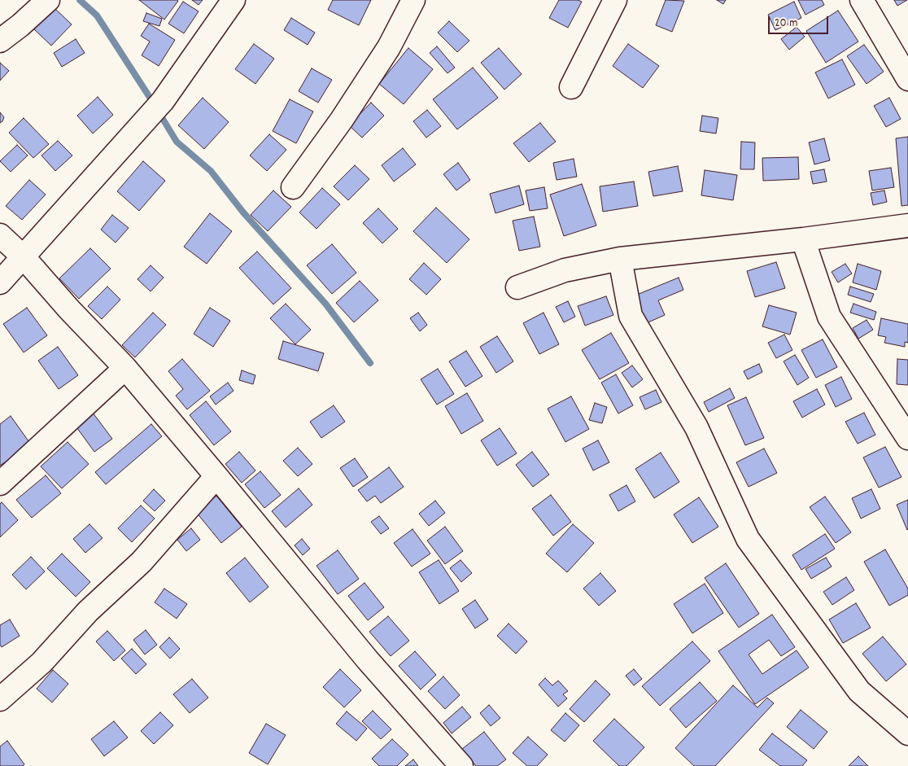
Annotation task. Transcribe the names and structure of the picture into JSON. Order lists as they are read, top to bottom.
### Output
{
  "scale_bar": "20 m"
}
